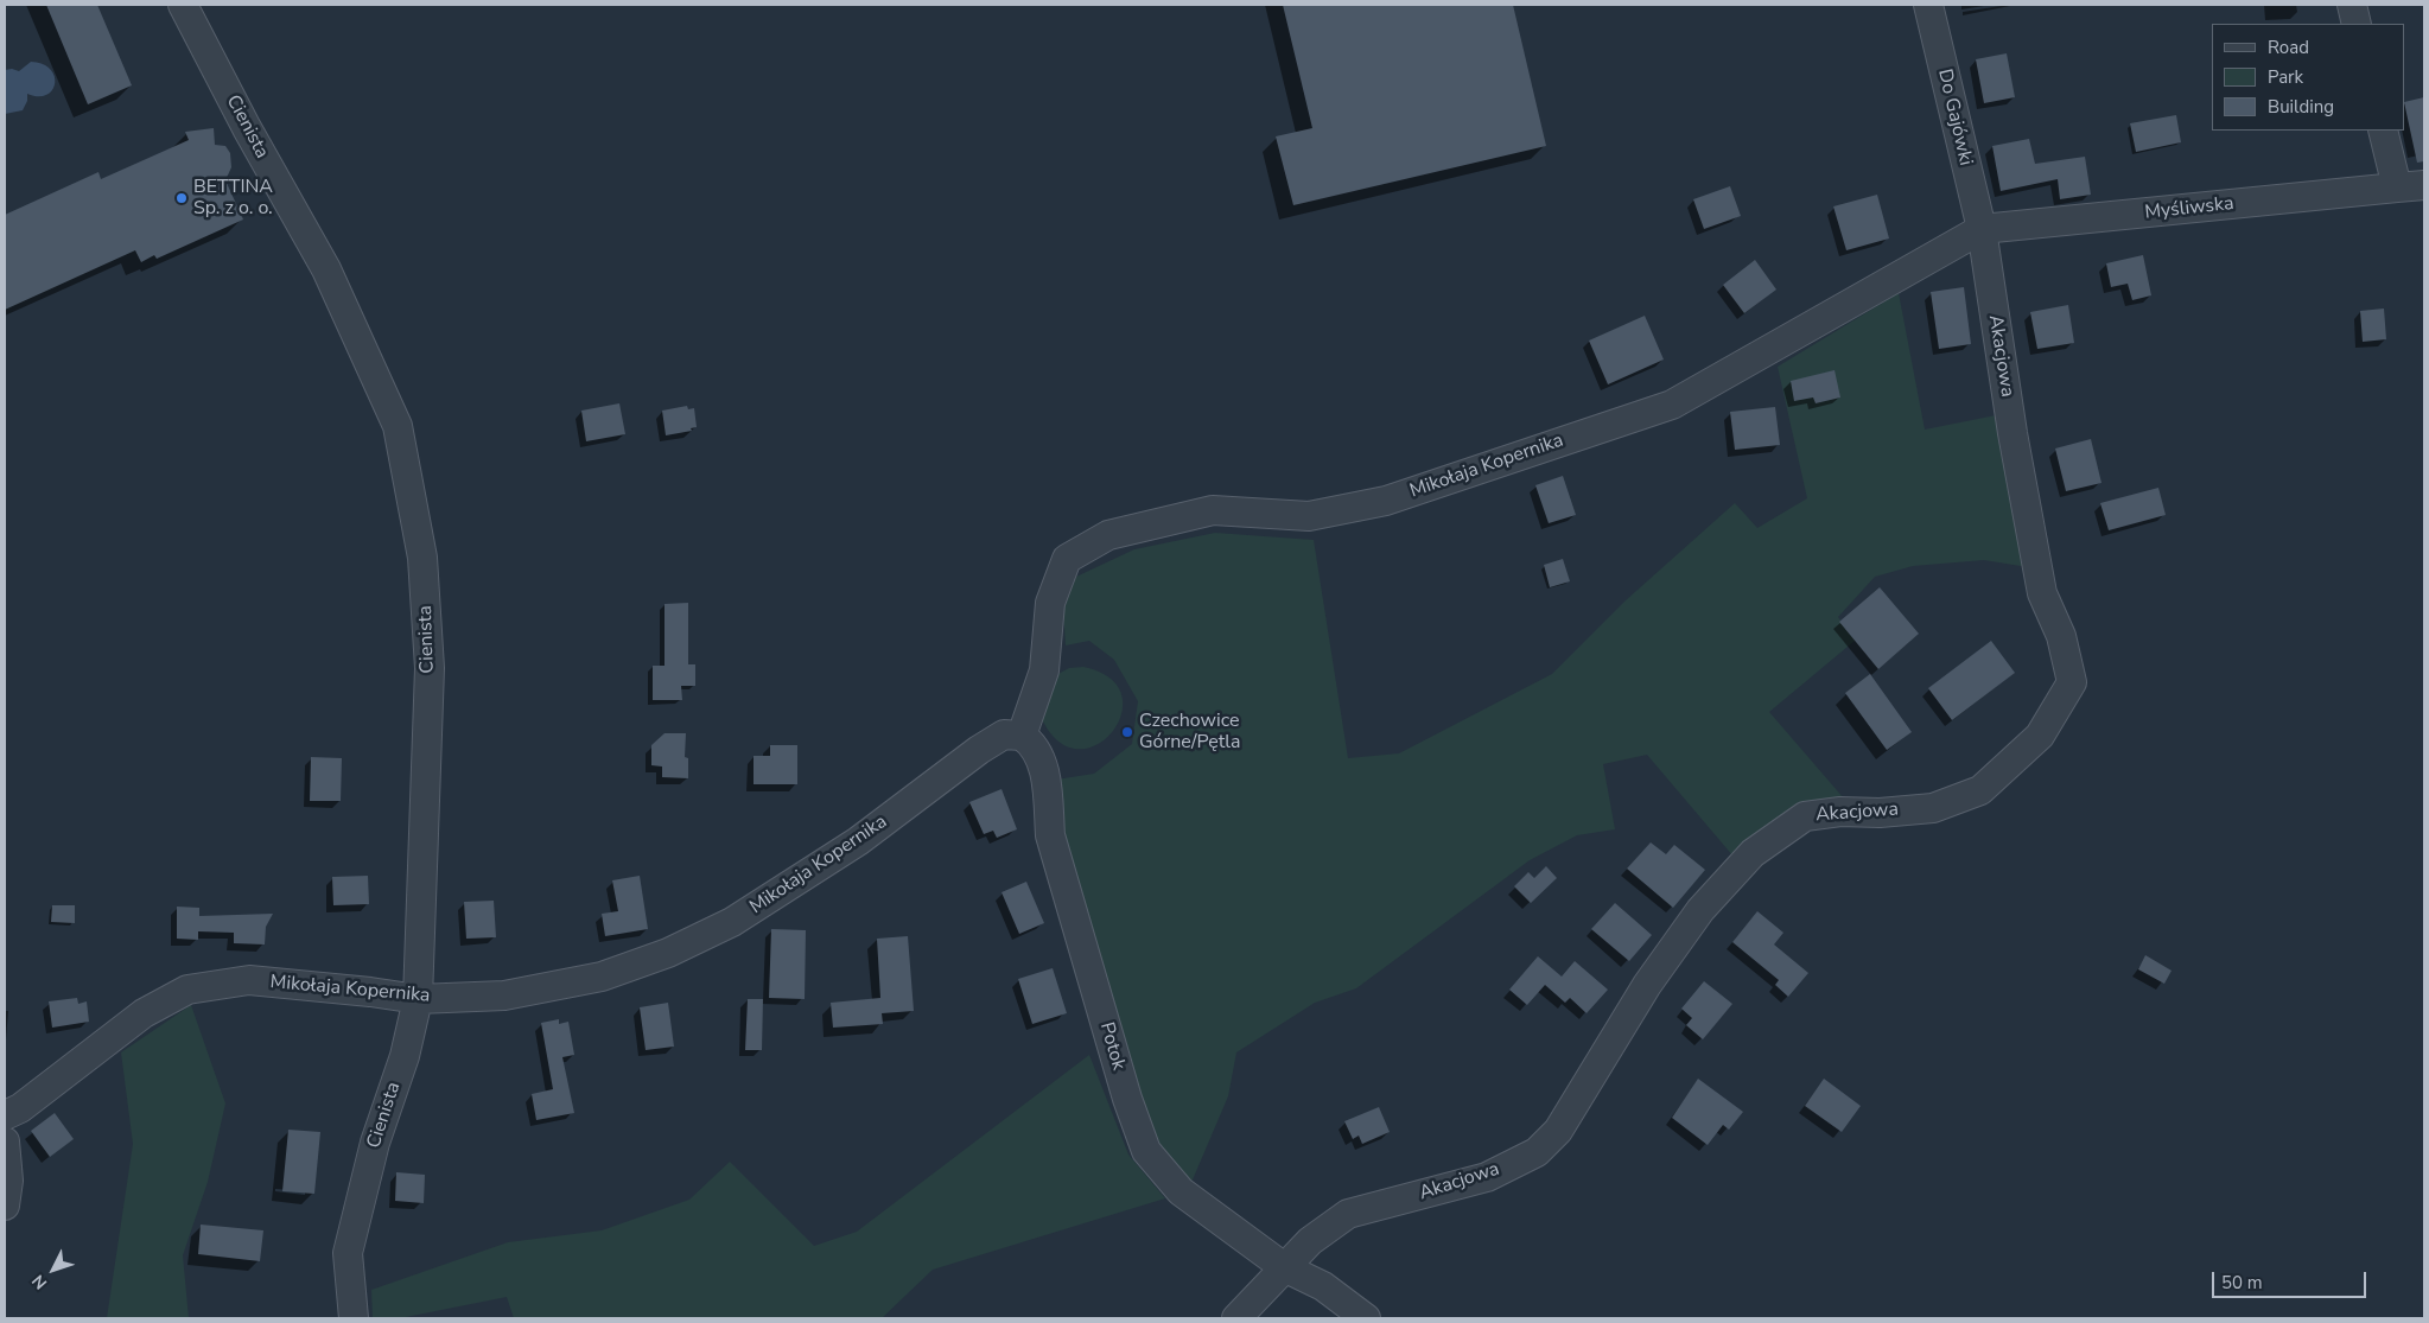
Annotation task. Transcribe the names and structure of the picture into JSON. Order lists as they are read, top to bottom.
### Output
{
  "streets": {
    "street": [
      "Do Gajówki",
      "Cienista",
      "Myśliwska",
      "Akacjowa",
      "Mikołaja Kopernika",
      "Potok"
    ]
  },
  "crossings": [
    ["Do Gajówki", "Myśliwska"],
    ["Do Gajówki", "Akacjowa"],
    ["Do Gajówki", "Mikołaja Kopernika"],
    ["Cienista", "Mikołaja Kopernika"],
    ["Myśliwska", "Akacjowa"],
    ["Myśliwska", "Mikołaja Kopernika"],
    ["Akacjowa", "Mikołaja Kopernika"],
    ["Akacjowa", "Potok"],
    ["Mikołaja Kopernika", "Potok"]
  ],
  "places": ["BETTINA Sp. z o. o.", "Czechowice Górne/Pętla"],
  "legend": ["Road", "Park", "Building"],
  "scale_bar": "50 m",
  "north": "bottom left"
}
